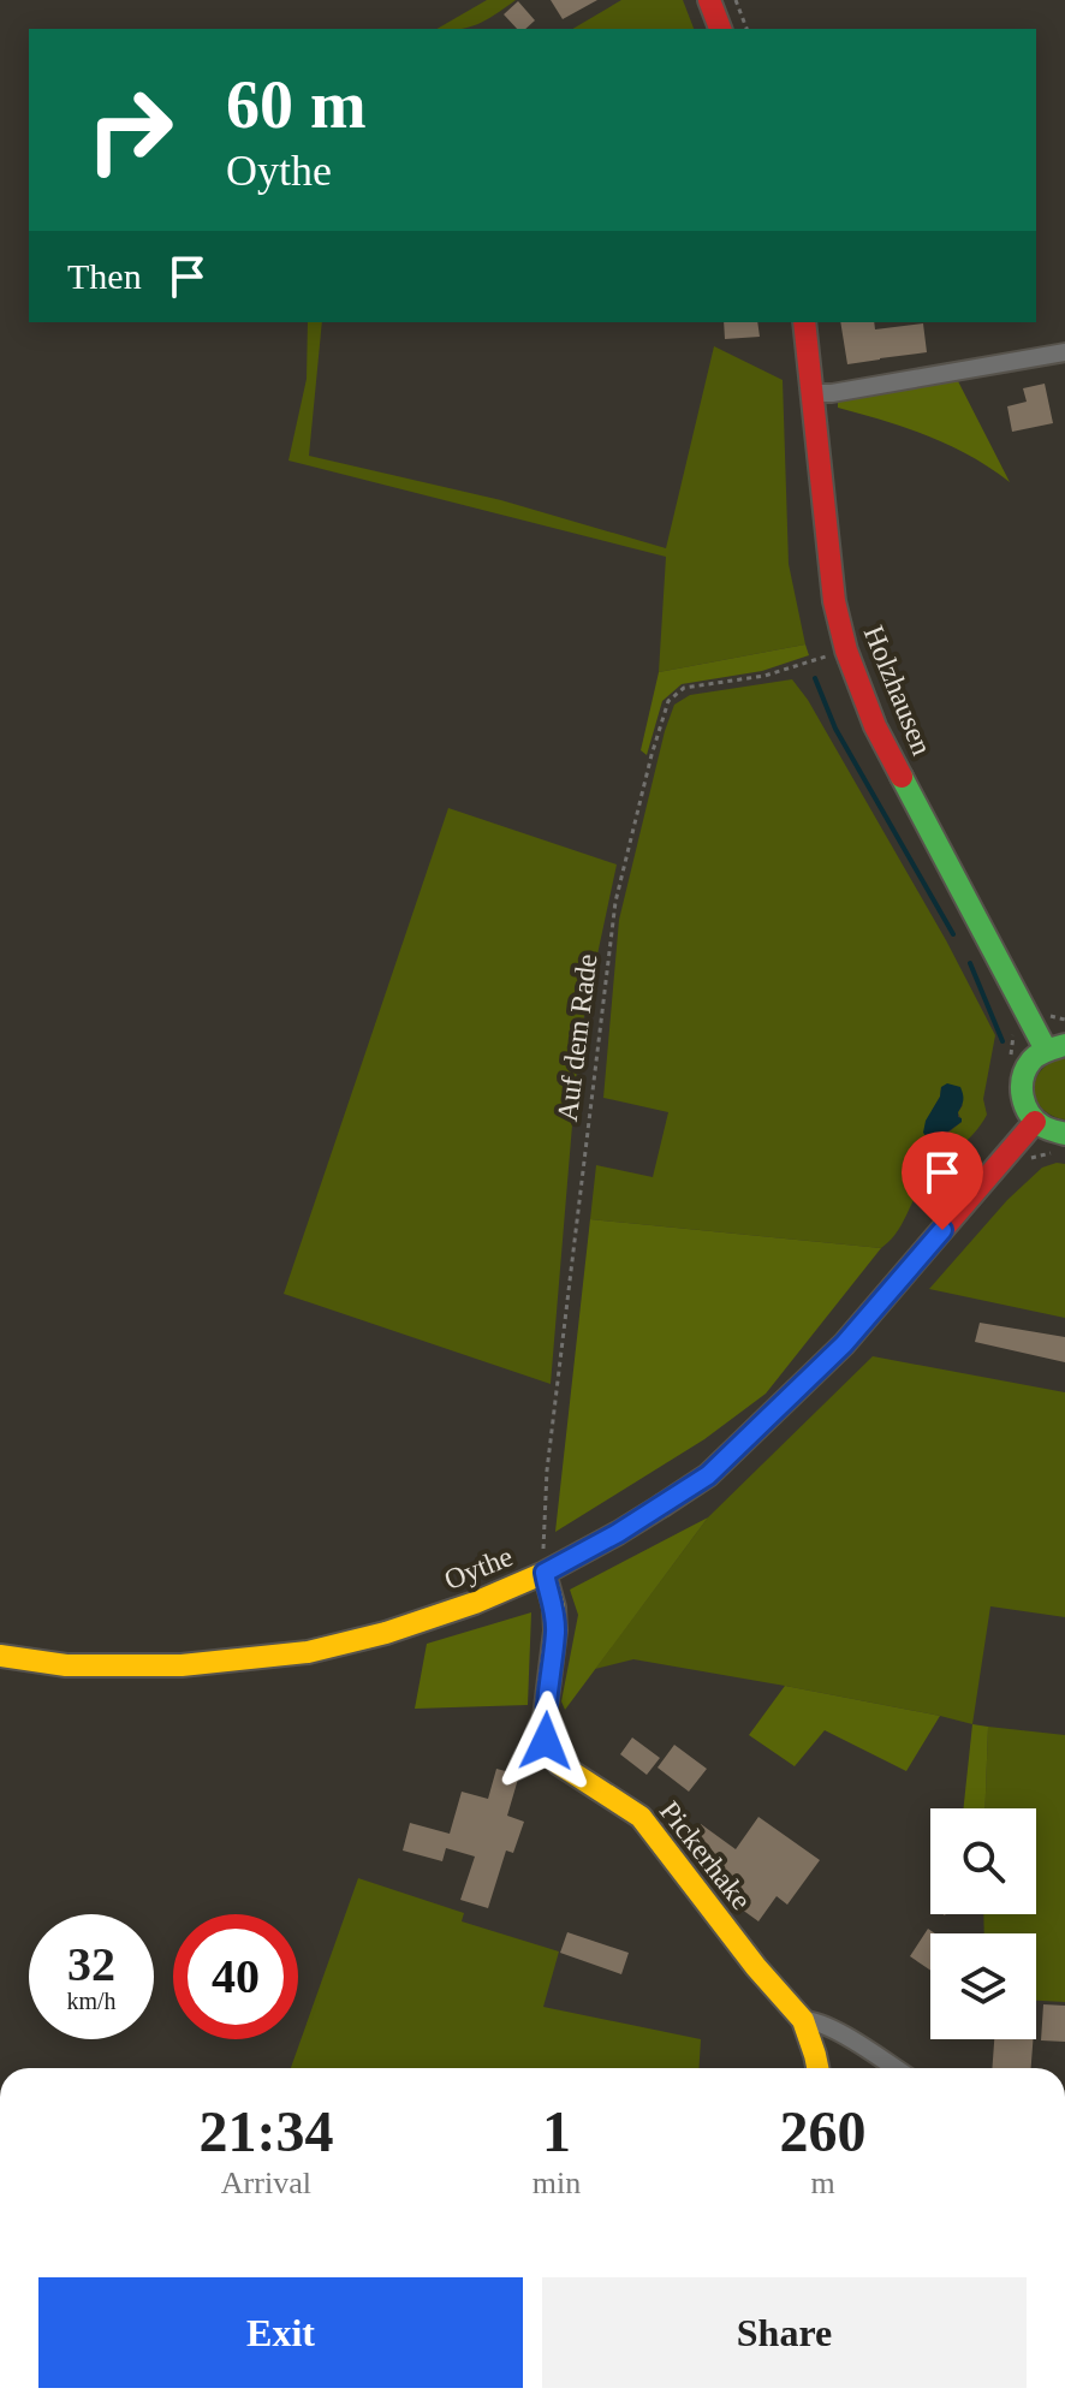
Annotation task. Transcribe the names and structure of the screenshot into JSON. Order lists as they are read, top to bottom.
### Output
{
  "streets": {
    "main road": ["Holzhausen", "Oythe", "Pickerhake"],
    "path": ["Auf dem Rade"]
  },
  "crossings": [
    ["Holzhausen", "Auf dem Rade"],
    ["Auf dem Rade", "Oythe"],
    ["Auf dem Rade", "Pickerhake"],
    ["Oythe", "Pickerhake"]
  ],
  "page": {
    "turn": ["60 m", "Oythe"],
    "then": "Then",
    "speed": "32 km/h",
    "limit": "40",
    "eta": [
      "21:34",
      "Arrival",
      "1",
      "min",
      "260",
      "m"
    ],
    "buttons": ["Exit", "Share"]
  }
}
